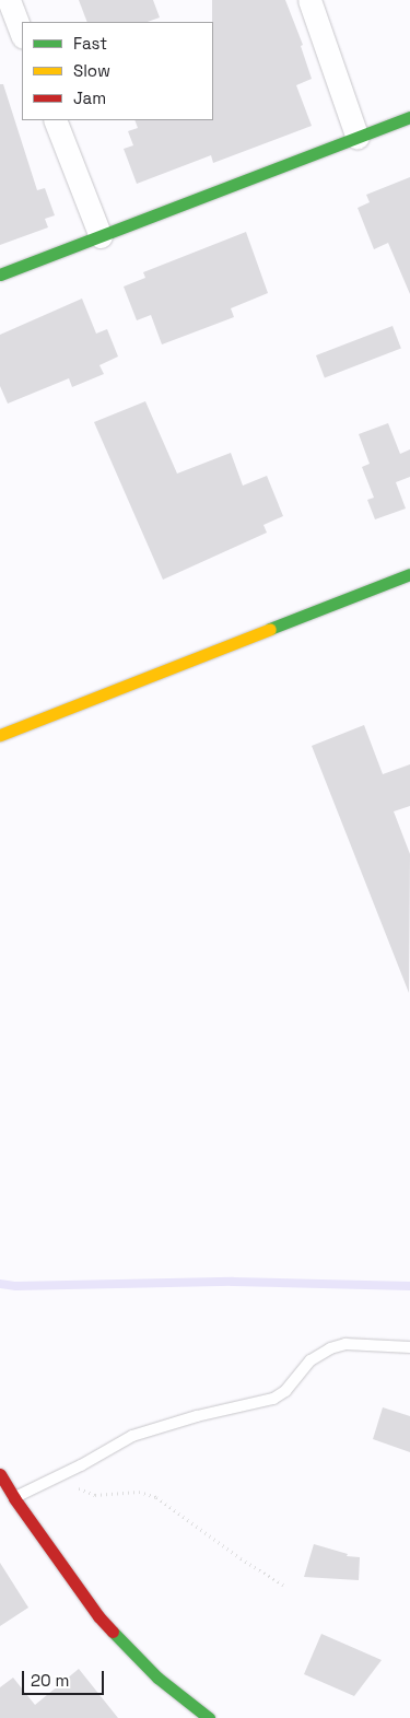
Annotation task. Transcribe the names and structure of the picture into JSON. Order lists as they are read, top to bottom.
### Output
{
  "legend": ["Fast", "Slow", "Jam"],
  "scale_bar": "20 m"
}
